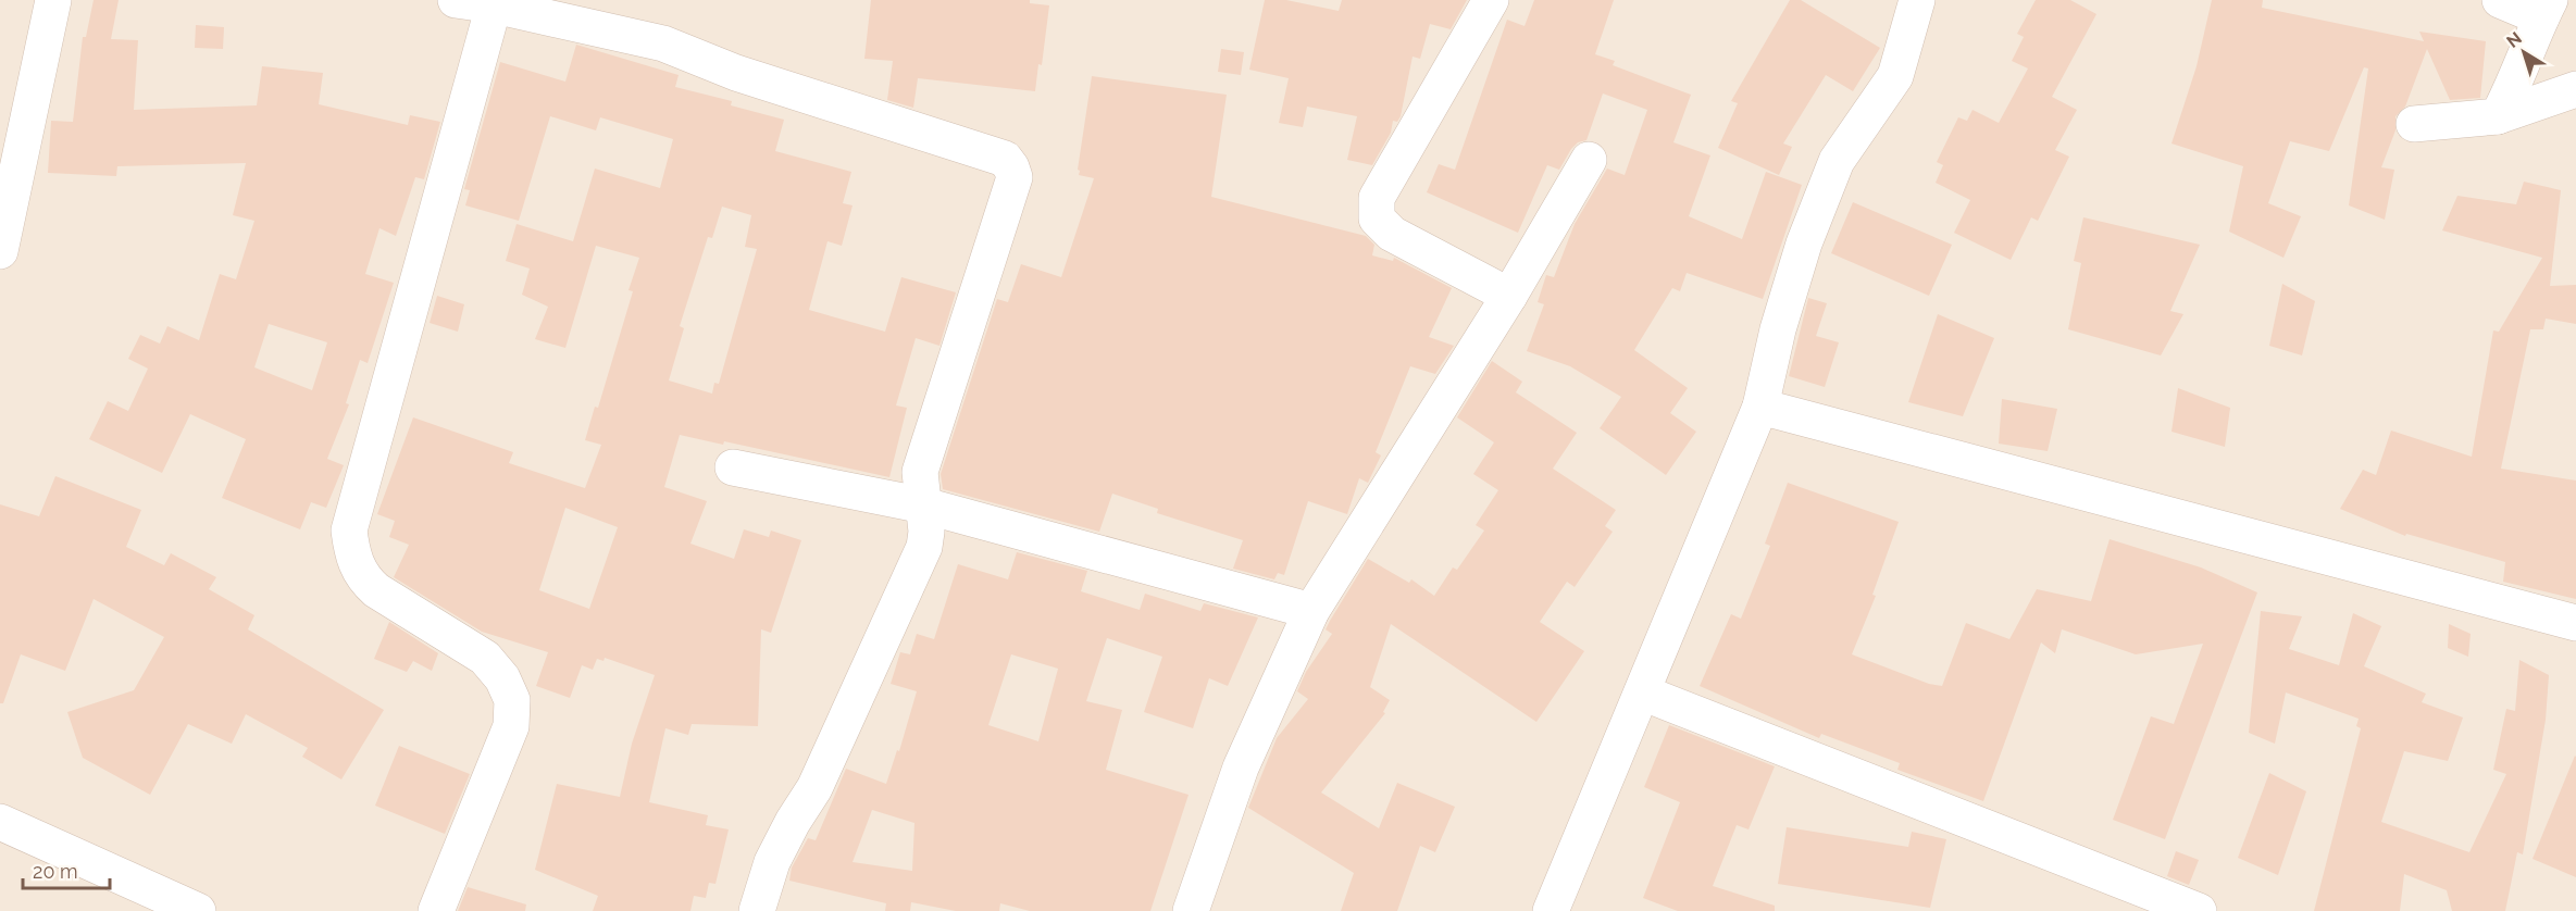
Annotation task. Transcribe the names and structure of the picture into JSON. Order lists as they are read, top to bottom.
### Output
{
  "scale_bar": "20 m",
  "north": "top left"
}
